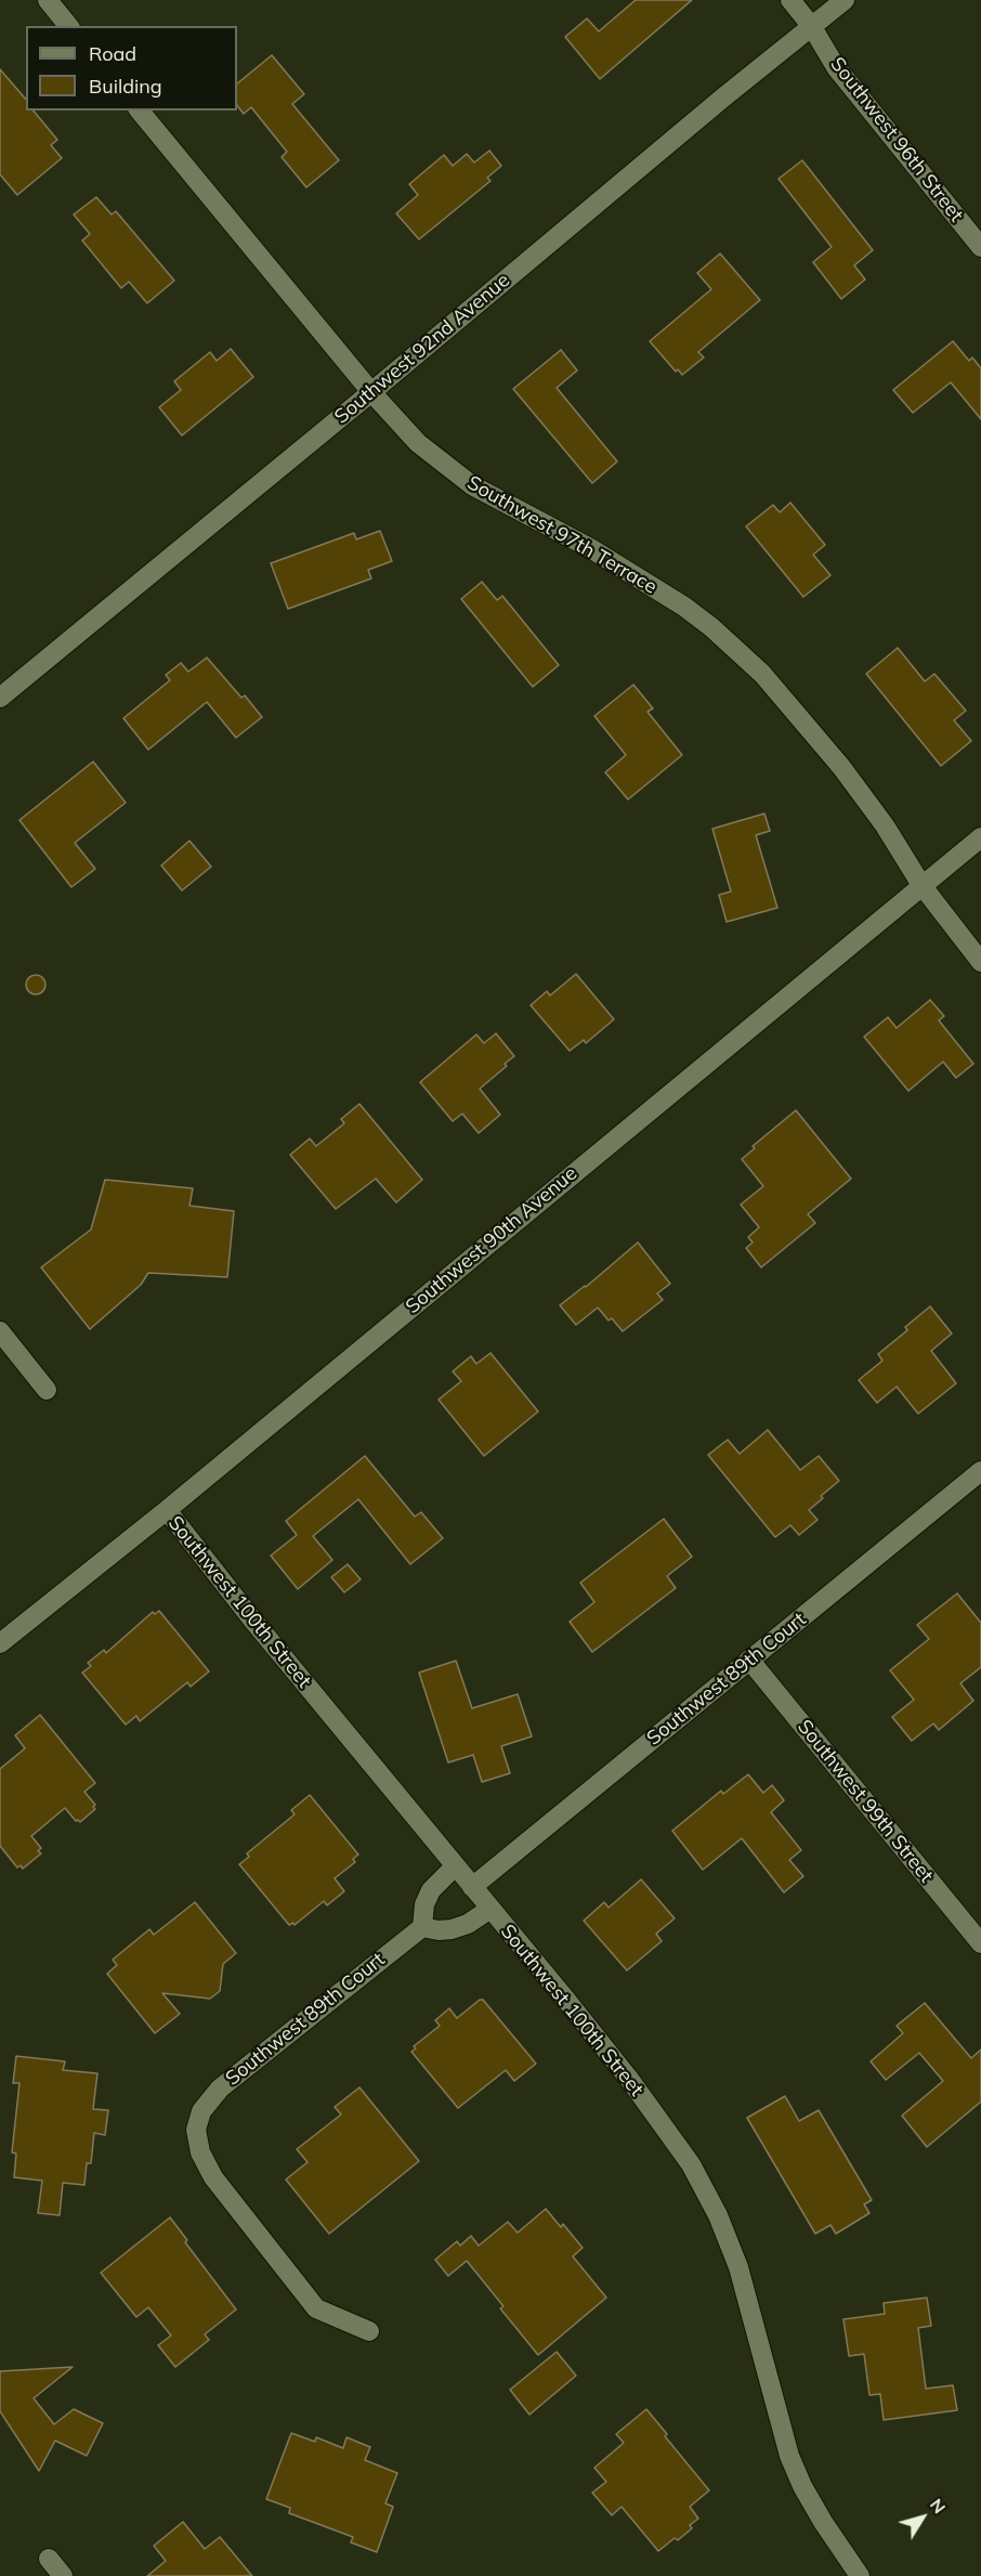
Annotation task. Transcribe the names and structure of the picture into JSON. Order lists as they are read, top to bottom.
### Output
{
  "streets": {
    "street": [
      "Southwest 96th Street",
      "Southwest 92nd Avenue",
      "Southwest 97th Terrace",
      "Southwest 90th Avenue",
      "Southwest 100th Street",
      "Southwest 89th Court",
      "Southwest 99th Street"
    ]
  },
  "crossings": [
    ["Southwest 96th Street", "Southwest 92nd Avenue"],
    ["Southwest 92nd Avenue", "Southwest 97th Terrace"],
    ["Southwest 97th Terrace", "Southwest 90th Avenue"],
    ["Southwest 90th Avenue", "Southwest 100th Street"],
    ["Southwest 100th Street", "Southwest 89th Court"],
    ["Southwest 89th Court", "Southwest 99th Street"]
  ],
  "legend": ["Road", "Building"],
  "north": "top right"
}
